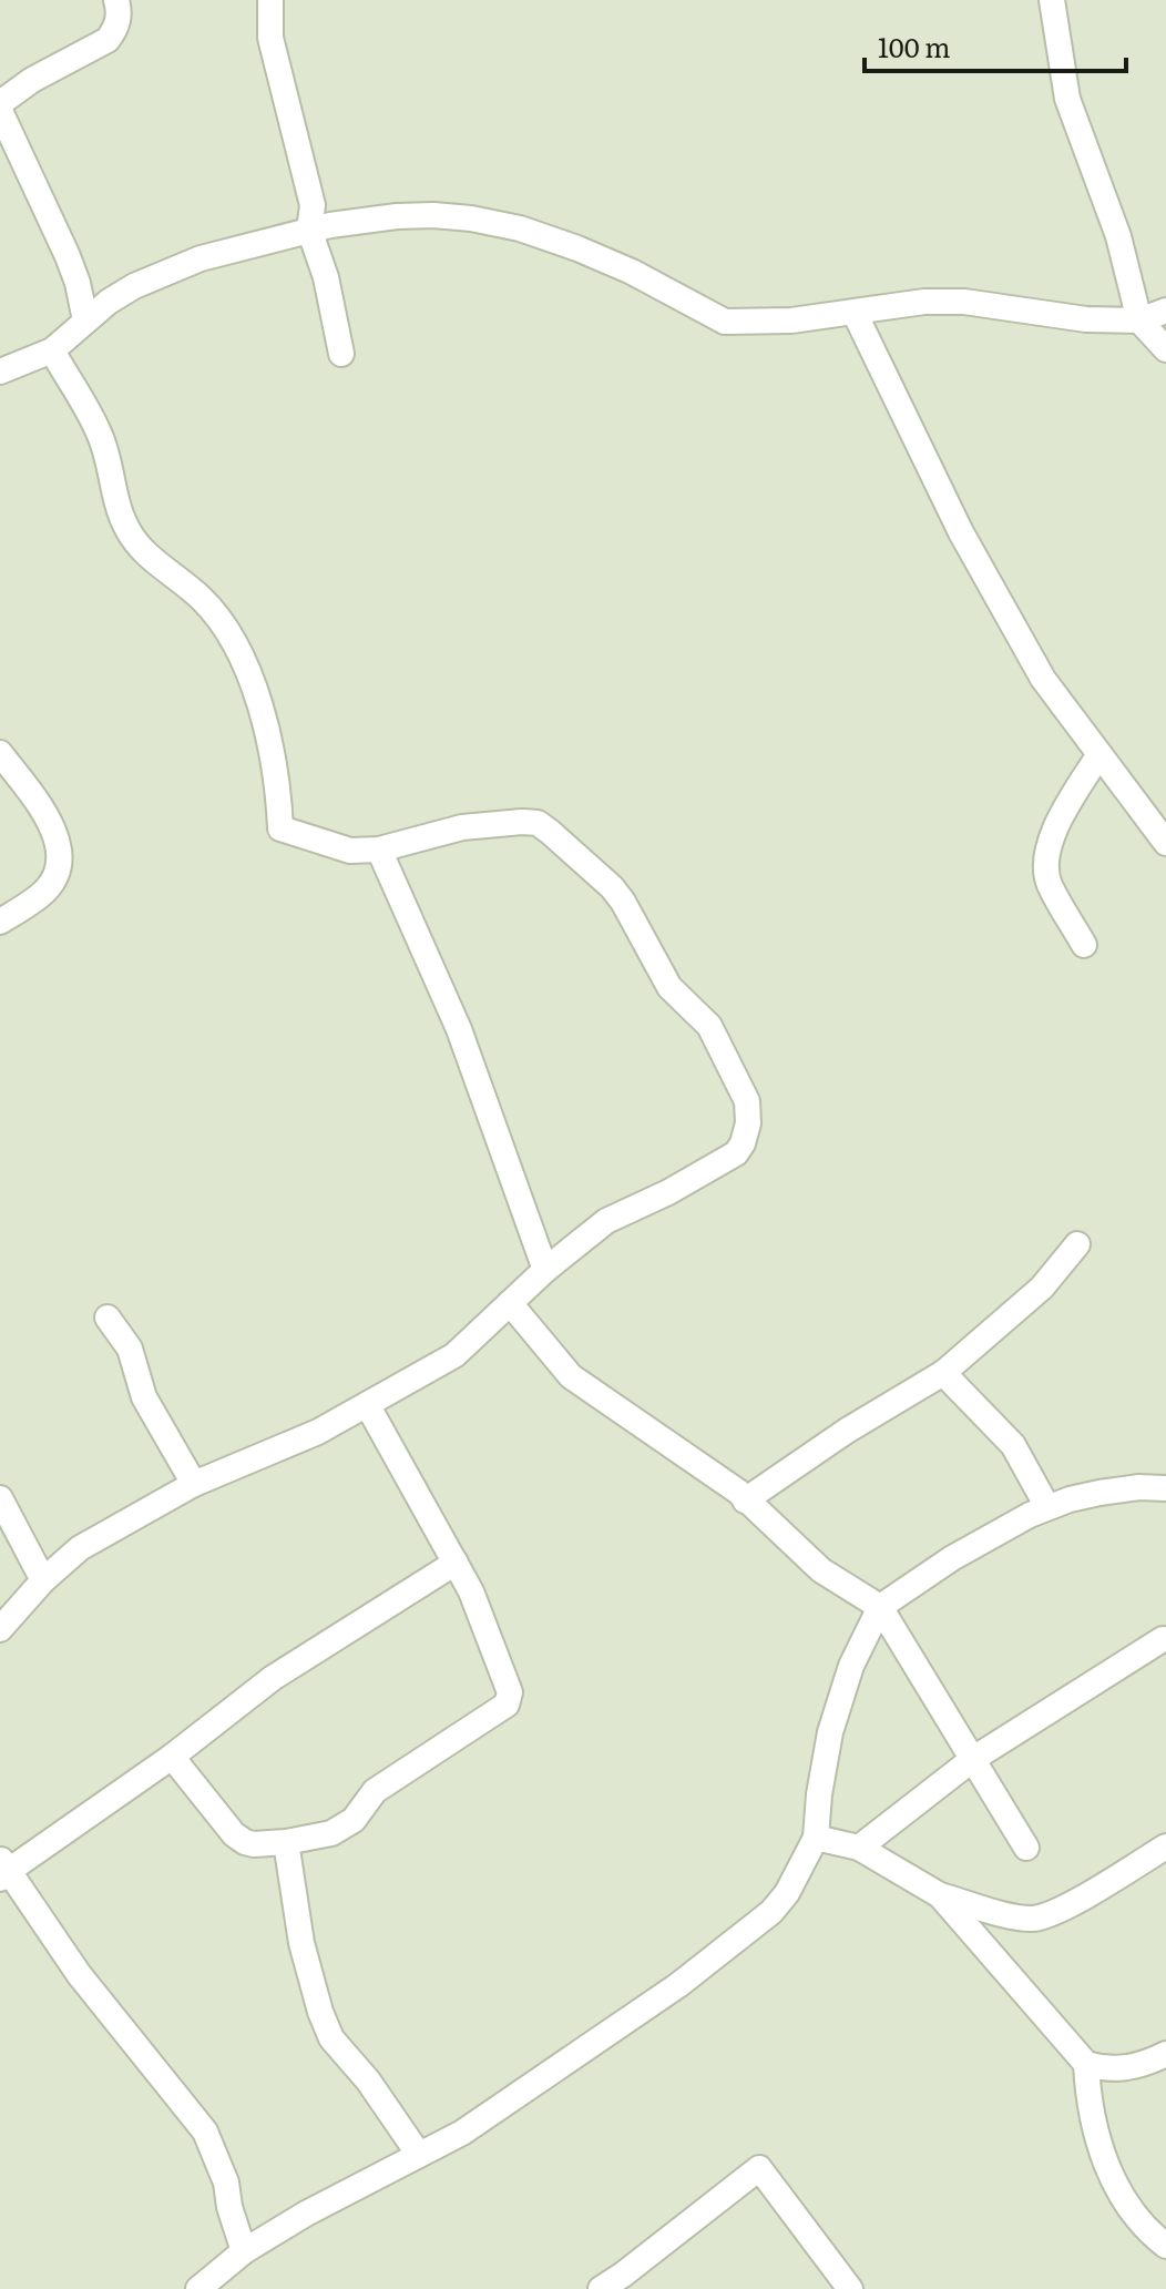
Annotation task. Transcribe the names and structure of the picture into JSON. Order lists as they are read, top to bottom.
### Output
{
  "scale_bar": "100 m"
}
